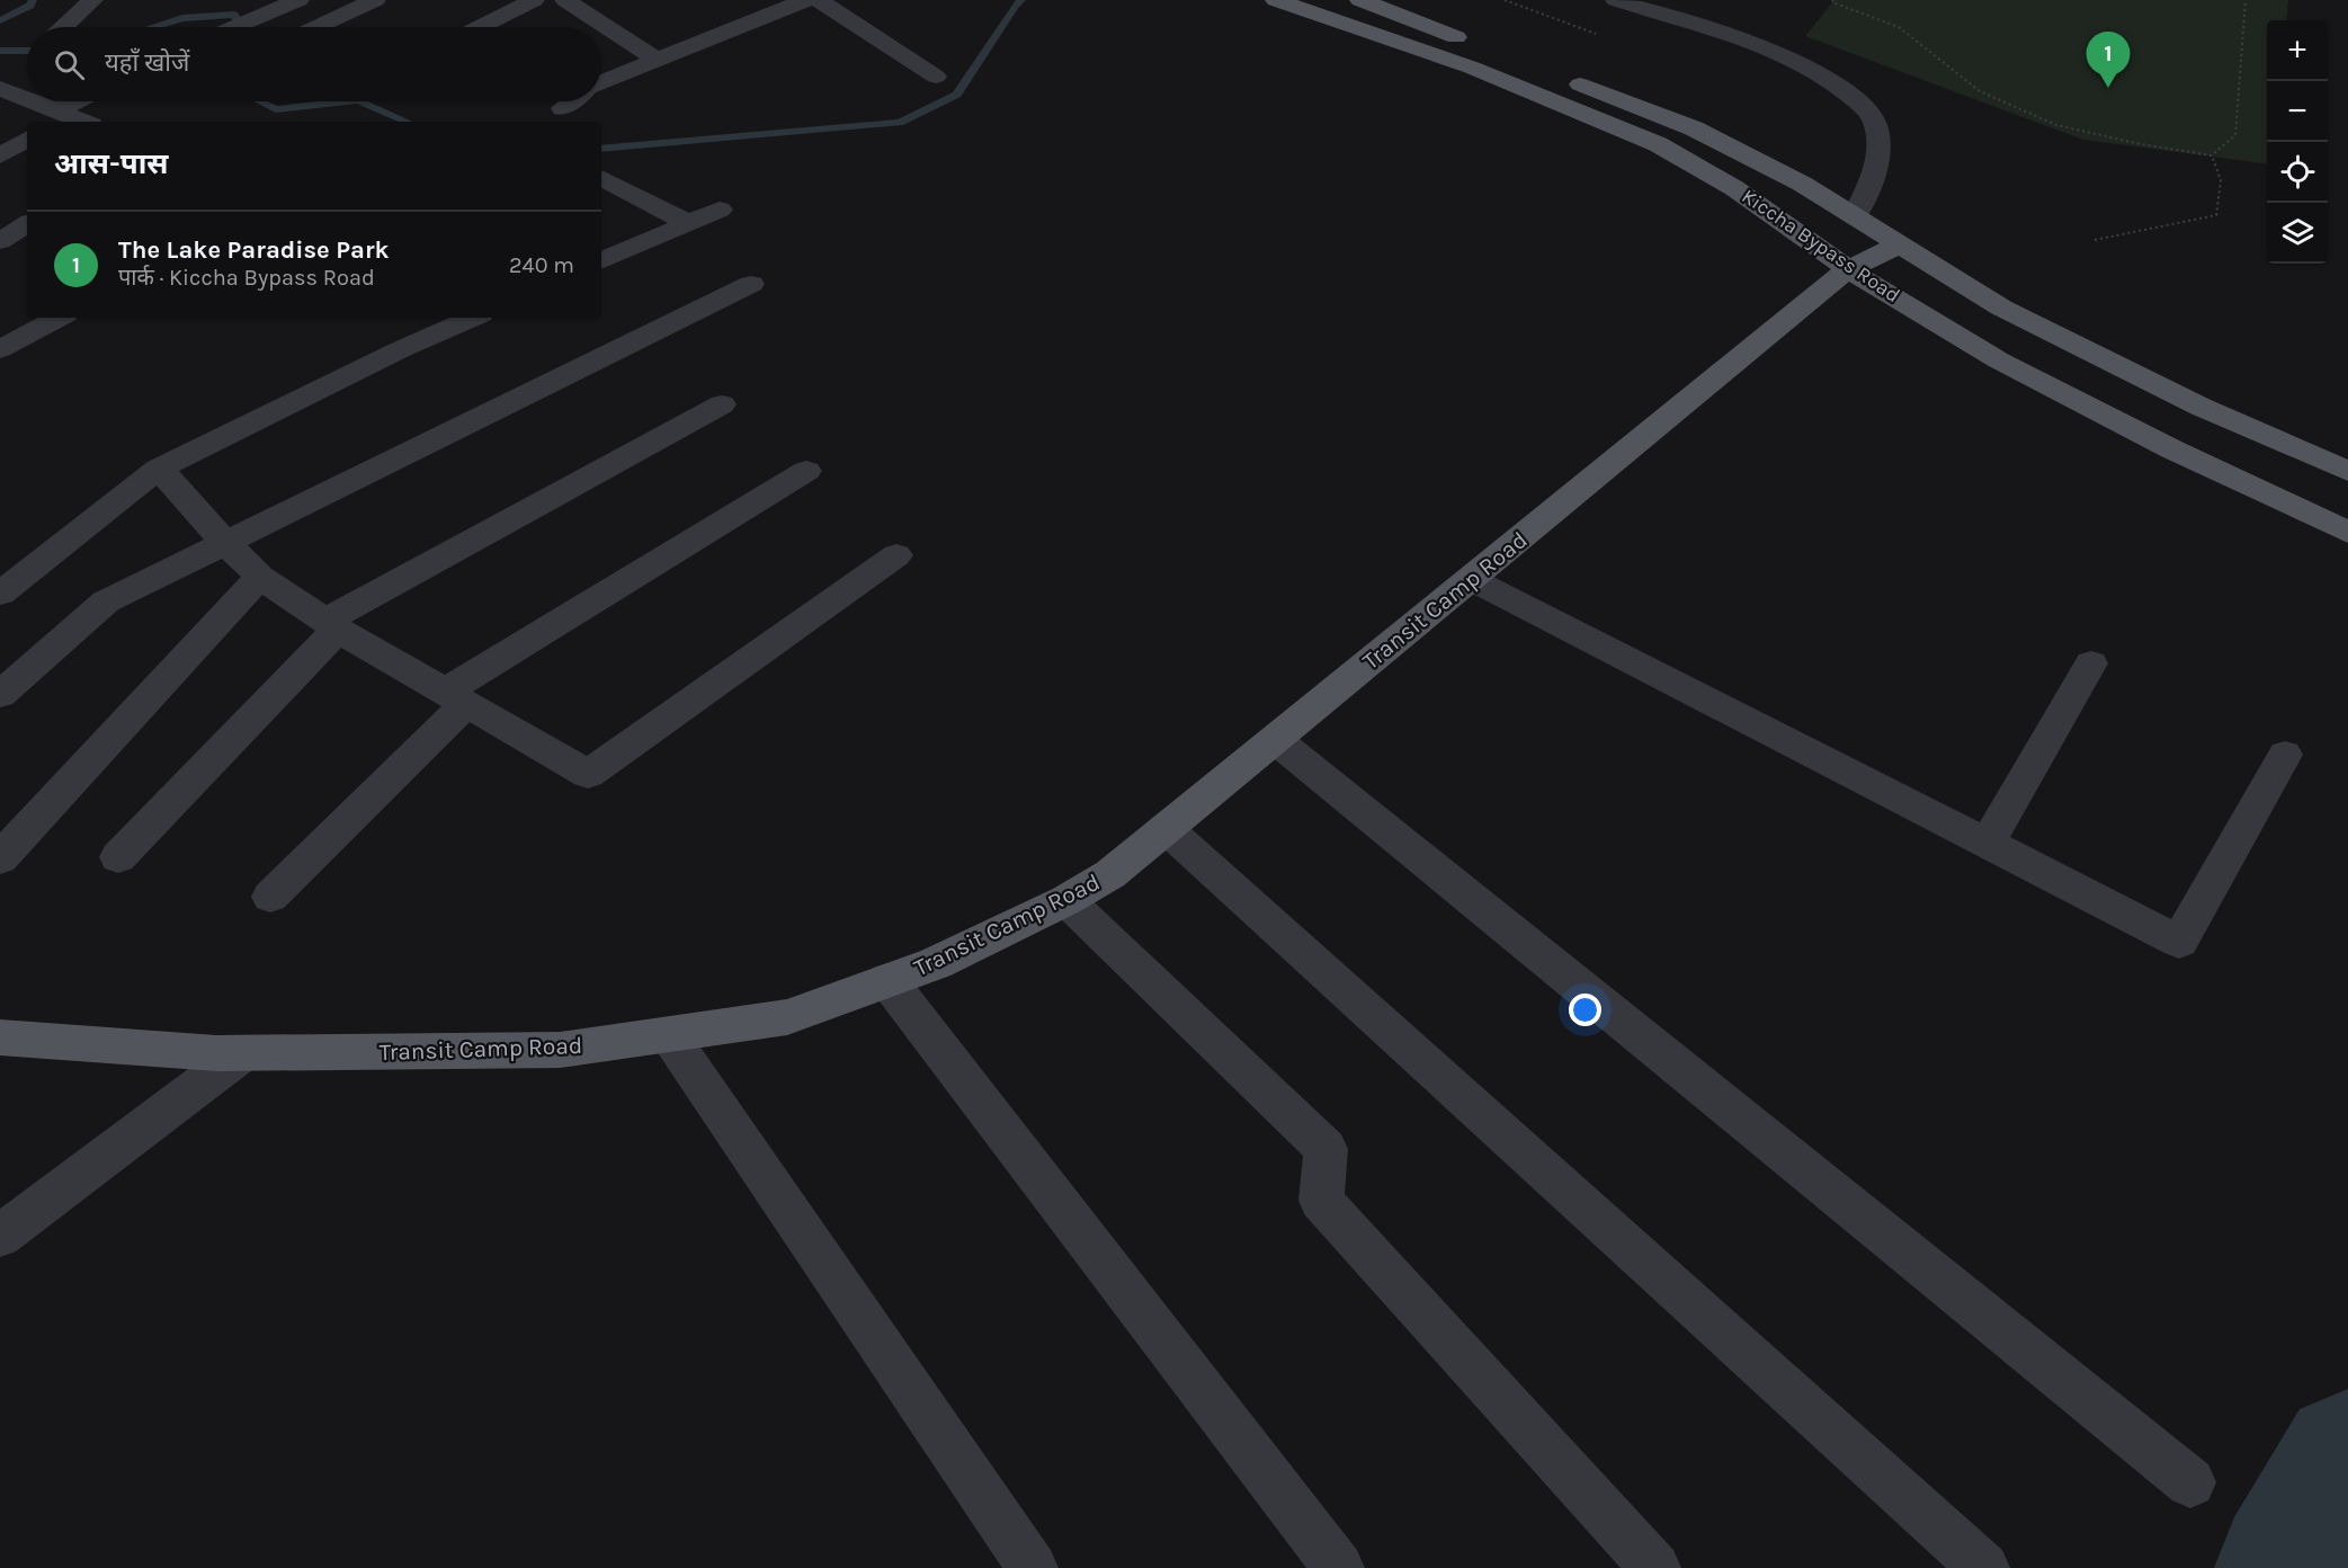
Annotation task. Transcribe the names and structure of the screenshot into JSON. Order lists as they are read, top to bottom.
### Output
{
  "streets": {
    "main road": ["Kiccha Bypass Road", "Transit Camp Road"]
  },
  "crossings": [
    ["Kiccha Bypass Road", "Transit Camp Road"]
  ],
  "page": {
    "map_buttons": ["+", "−"],
    "search": "यहाँ खोजें",
    "pins": "1",
    "heading": "आस-पास",
    "list": [
      {
        "mark": "1",
        "name": "The Lake Paradise Park",
        "note": "पार्क · Kiccha Bypass Road",
        "value": "240 m"
      }
    ]
  }
}
